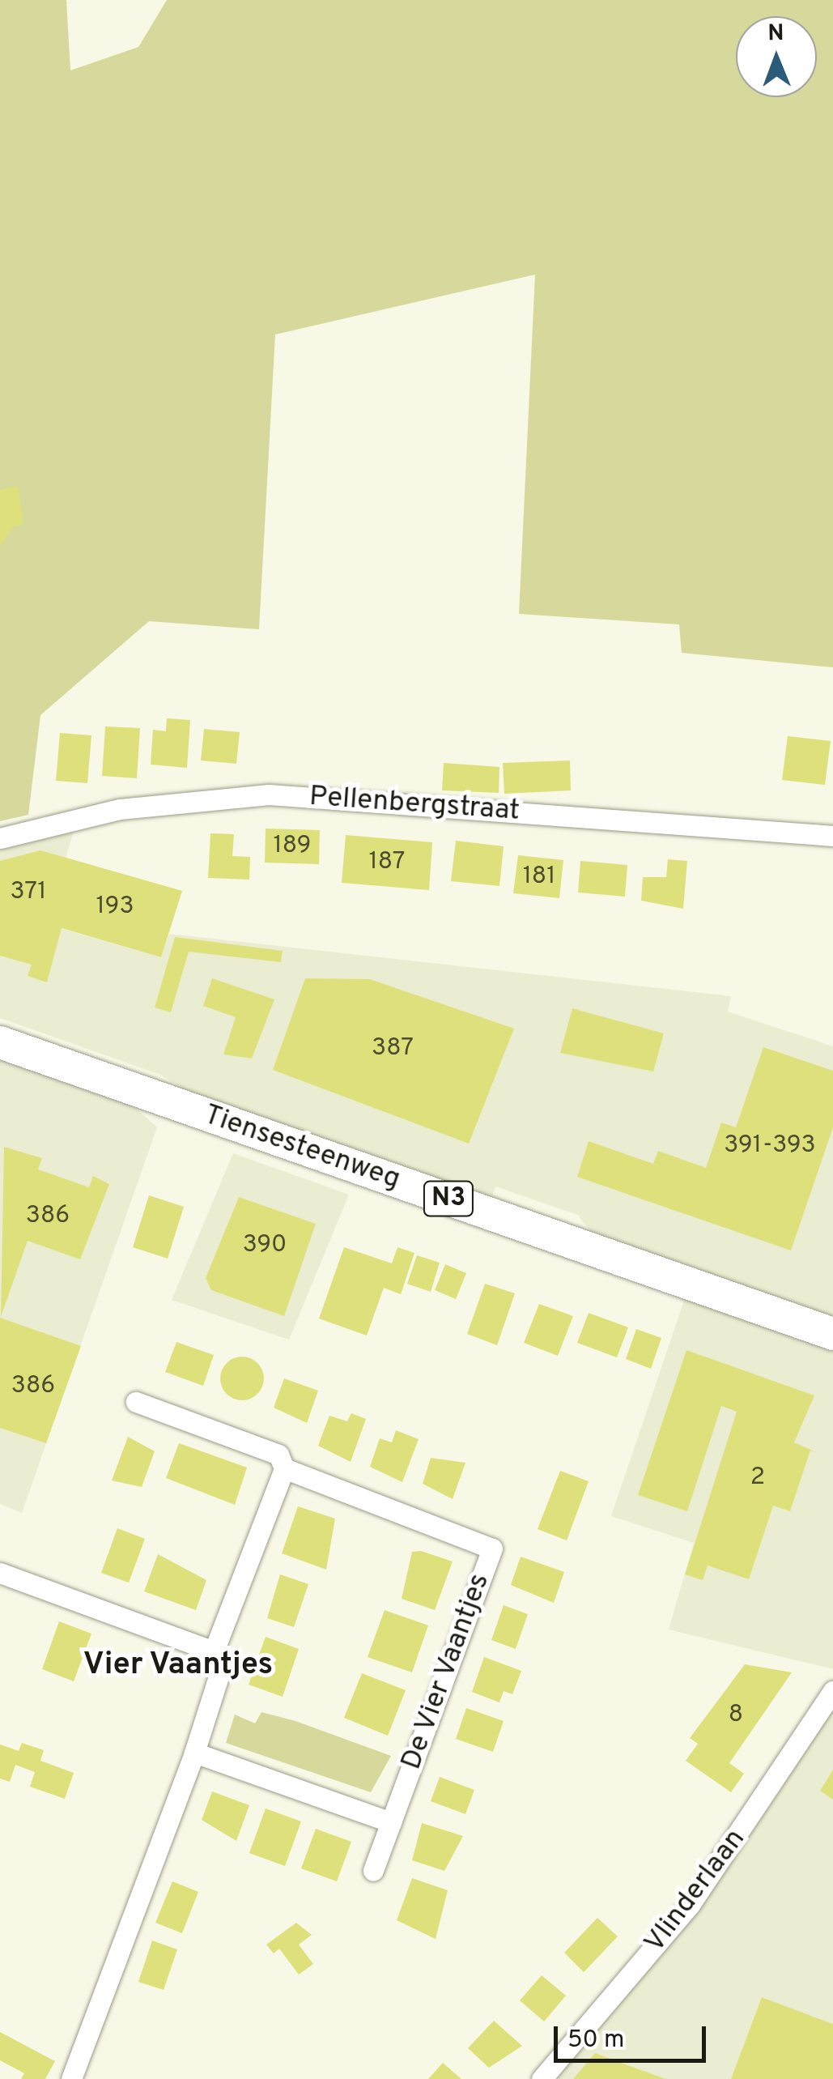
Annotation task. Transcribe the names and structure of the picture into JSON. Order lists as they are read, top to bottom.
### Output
{
  "streets": {
    "main road": ["Tiensesteenweg", "N3"],
    "street": ["Pellenbergstraat", "De Vier Vaantjes", "Vlinderlaan"]
  },
  "districts": ["Vier Vaantjes"],
  "house_numbers": [
    "189",
    "187",
    "181",
    "371",
    "193",
    "387",
    "391-393",
    "386",
    "390",
    "386",
    "2",
    "8"
  ],
  "scale_bar": "50 m",
  "north": "top"
}
